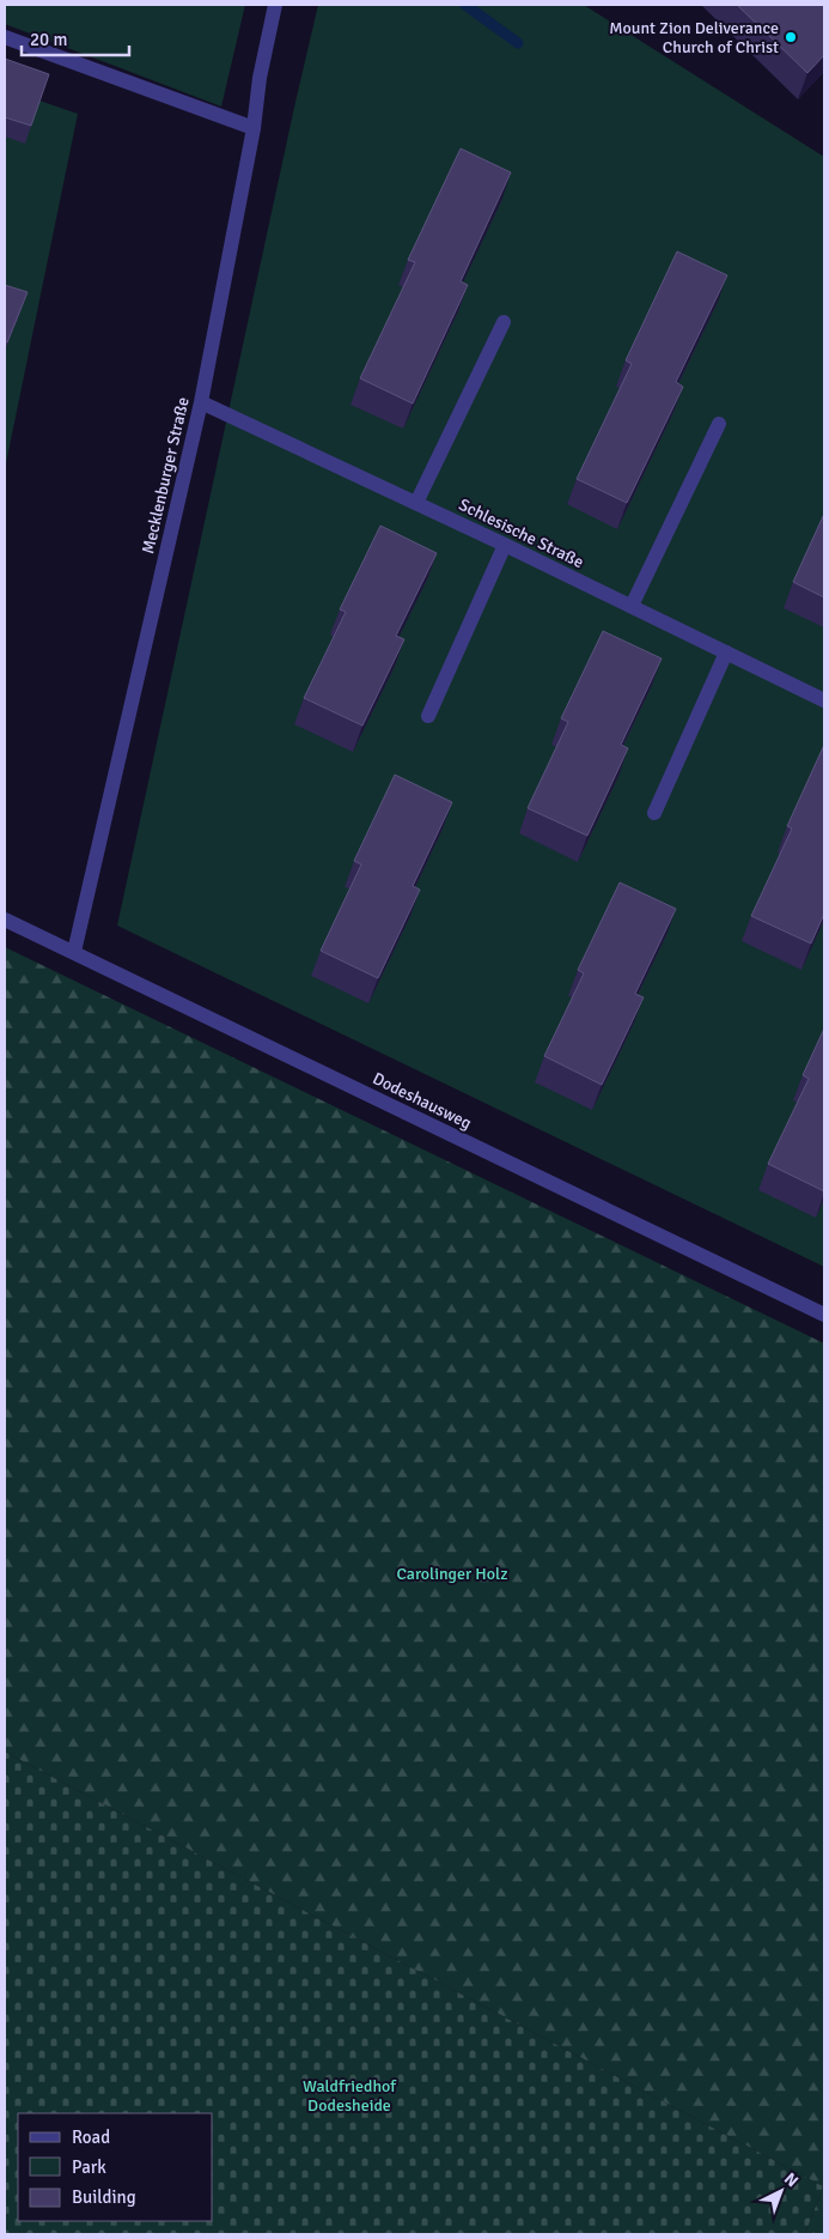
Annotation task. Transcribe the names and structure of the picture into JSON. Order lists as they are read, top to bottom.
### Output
{
  "streets": {
    "street": ["Mecklenburger Straße", "Schlesische Straße", "Dodeshausweg"]
  },
  "crossings": [
    ["Mecklenburger Straße", "Schlesische Straße"],
    ["Mecklenburger Straße", "Dodeshausweg"]
  ],
  "parks": ["Carolinger Holz", "Waldfriedhof Dodesheide"],
  "places": ["Mount Zion Deliverance Church of Christ"],
  "legend": ["Road", "Park", "Building"],
  "scale_bar": "20 m",
  "north": "top right"
}
